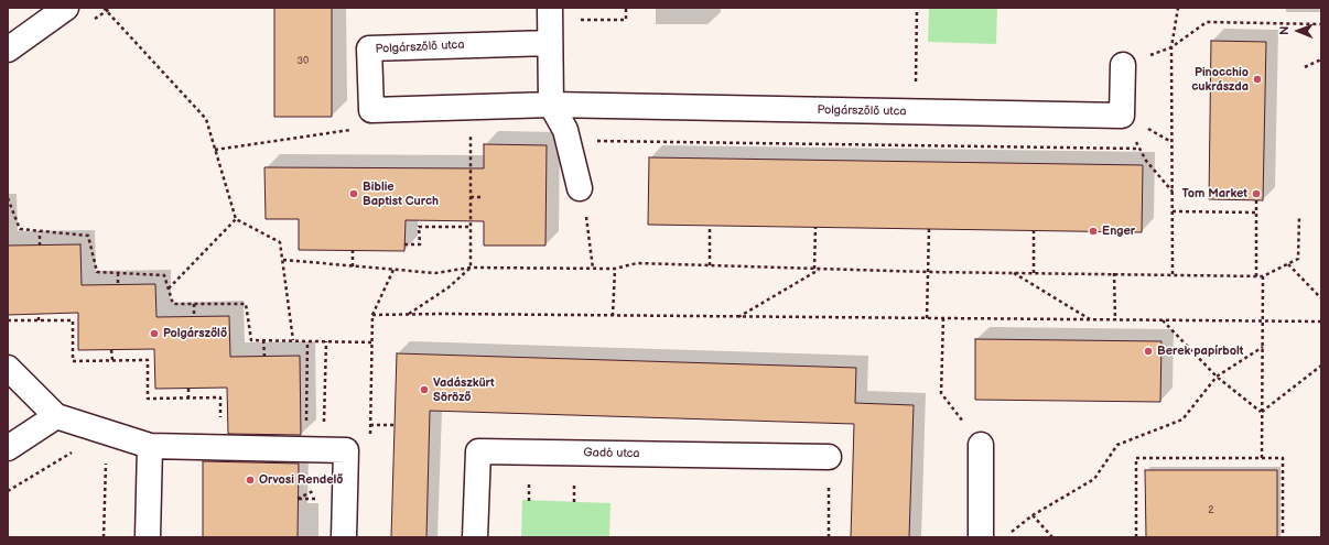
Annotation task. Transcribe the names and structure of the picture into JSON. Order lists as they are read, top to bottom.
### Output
{
  "streets": {
    "street": ["Polgárszőlő utca", "Gadó utca"]
  },
  "places": [
    "Pinocchio cukrászda",
    "Biblie Baptist Curch",
    "Tom Market",
    "Enger",
    "Polgárszőlő",
    "Berek papírbolt",
    "Vadászkürt Söröző",
    "Orvosi Rendelő"
  ],
  "house_numbers": ["30", "2"],
  "north": "left"
}
